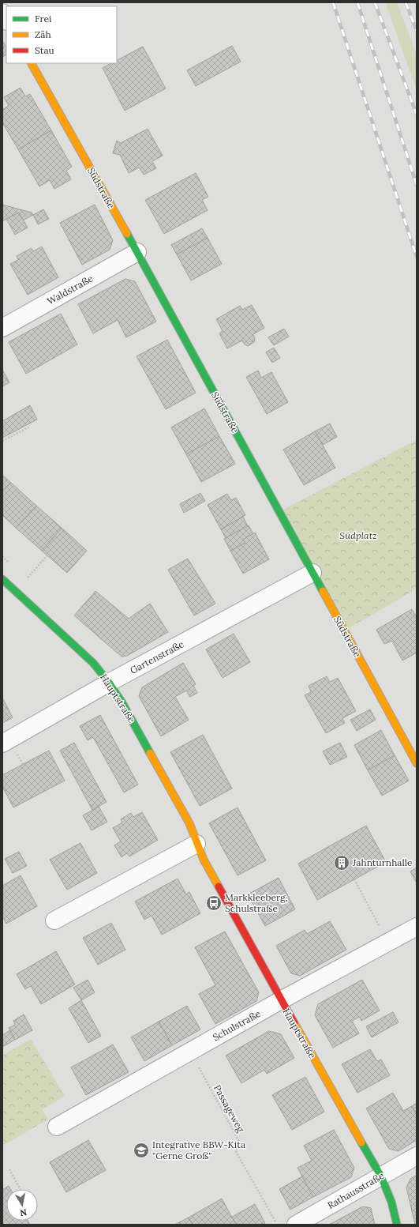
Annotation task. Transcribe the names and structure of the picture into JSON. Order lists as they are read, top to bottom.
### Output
{
  "streets": {
    "street": [
      "Südstraße",
      "Waldstraße",
      "Gartenstraße",
      "Hauptstraße",
      "Schulstraße",
      "Rathausstraße"
    ],
    "path": ["Passageweg"]
  },
  "crossings": [
    ["Südstraße", "Waldstraße"],
    ["Südstraße", "Gartenstraße"],
    ["Gartenstraße", "Hauptstraße"],
    ["Hauptstraße", "Schulstraße"],
    ["Hauptstraße", "Rathausstraße"]
  ],
  "parks": ["Südplatz"],
  "places": {
    "building": ["Jahnturnhalle"],
    "bus stop": ["Markkleeberg, Schulstraße"],
    "school or university": ["Integrative BBW-Kita \"Gerne Groß\""]
  },
  "legend": ["Frei", "Zäh", "Stau"],
  "north": "bottom"
}
